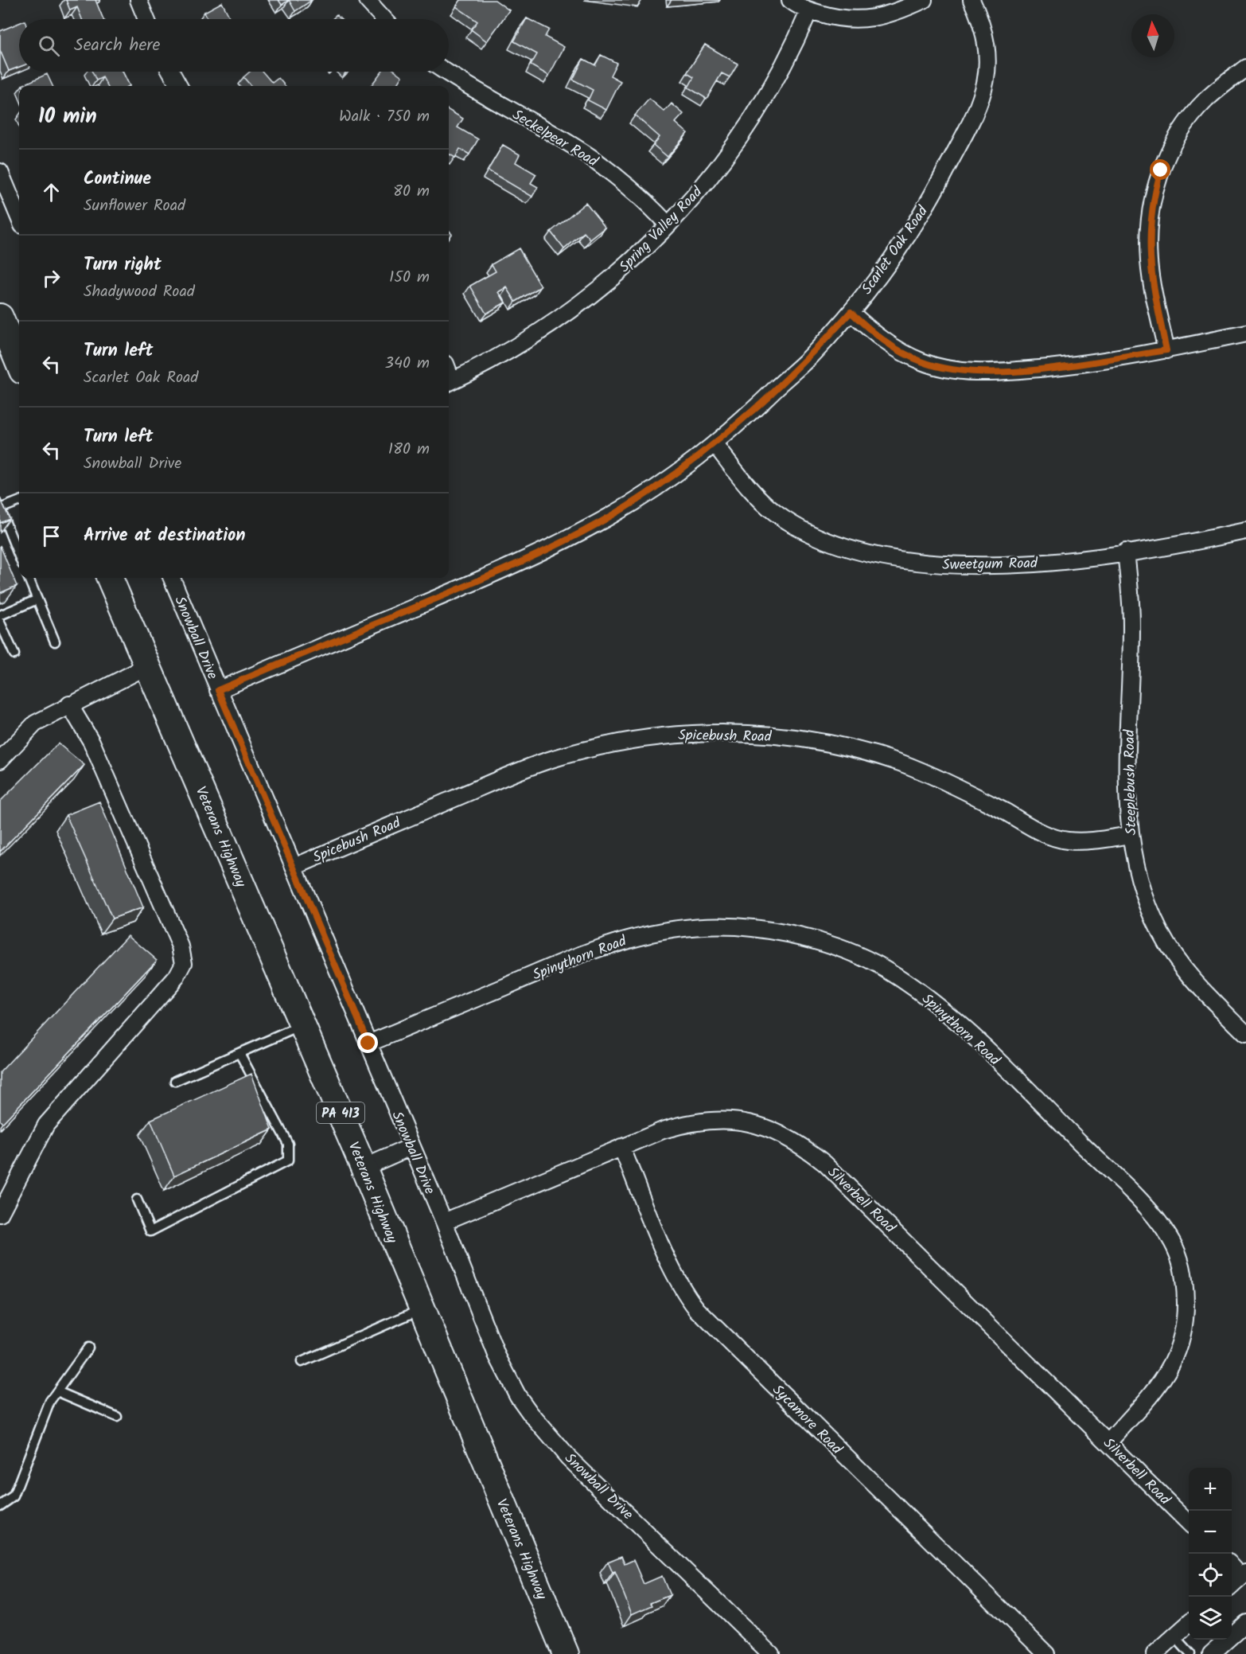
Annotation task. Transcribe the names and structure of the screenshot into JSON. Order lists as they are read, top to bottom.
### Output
{
  "streets": {
    "main road": ["Veterans Highway", "PA 413"],
    "street": [
      "Seckelpear Road",
      "Spring Valley Road",
      "Scarlet Oak Road",
      "Sweetgum Road",
      "Snowball Drive",
      "Spicebush Road",
      "Steeplebush Road",
      "Spinythorn Road",
      "Silverbell Road",
      "Sycamore Road"
    ]
  },
  "crossings": [
    ["Seckelpear Road", "Spring Valley Road"],
    ["Scarlet Oak Road", "Sweetgum Road"],
    ["Scarlet Oak Road", "Snowball Drive"],
    ["Sweetgum Road", "Steeplebush Road"],
    ["Snowball Drive", "Spicebush Road"],
    ["Snowball Drive", "Spinythorn Road"],
    ["Snowball Drive", "Silverbell Road"],
    ["Spicebush Road", "Steeplebush Road"],
    ["Spinythorn Road", "Silverbell Road"],
    ["Silverbell Road", "Sycamore Road"]
  ],
  "north": "top",
  "page": {
    "search": "Search here",
    "heading": ["10 min", "Walk · 750 m"],
    "list": [
      ["Continue", "Sunflower Road", "80 m"],
      ["Turn right", "Shadywood Road", "150 m"],
      ["Turn left", "Scarlet Oak Road", "340 m"],
      ["Turn left", "Snowball Drive", "180 m"],
      "Arrive at destination"
    ],
    "map_buttons": ["+", "−"]
  }
}
